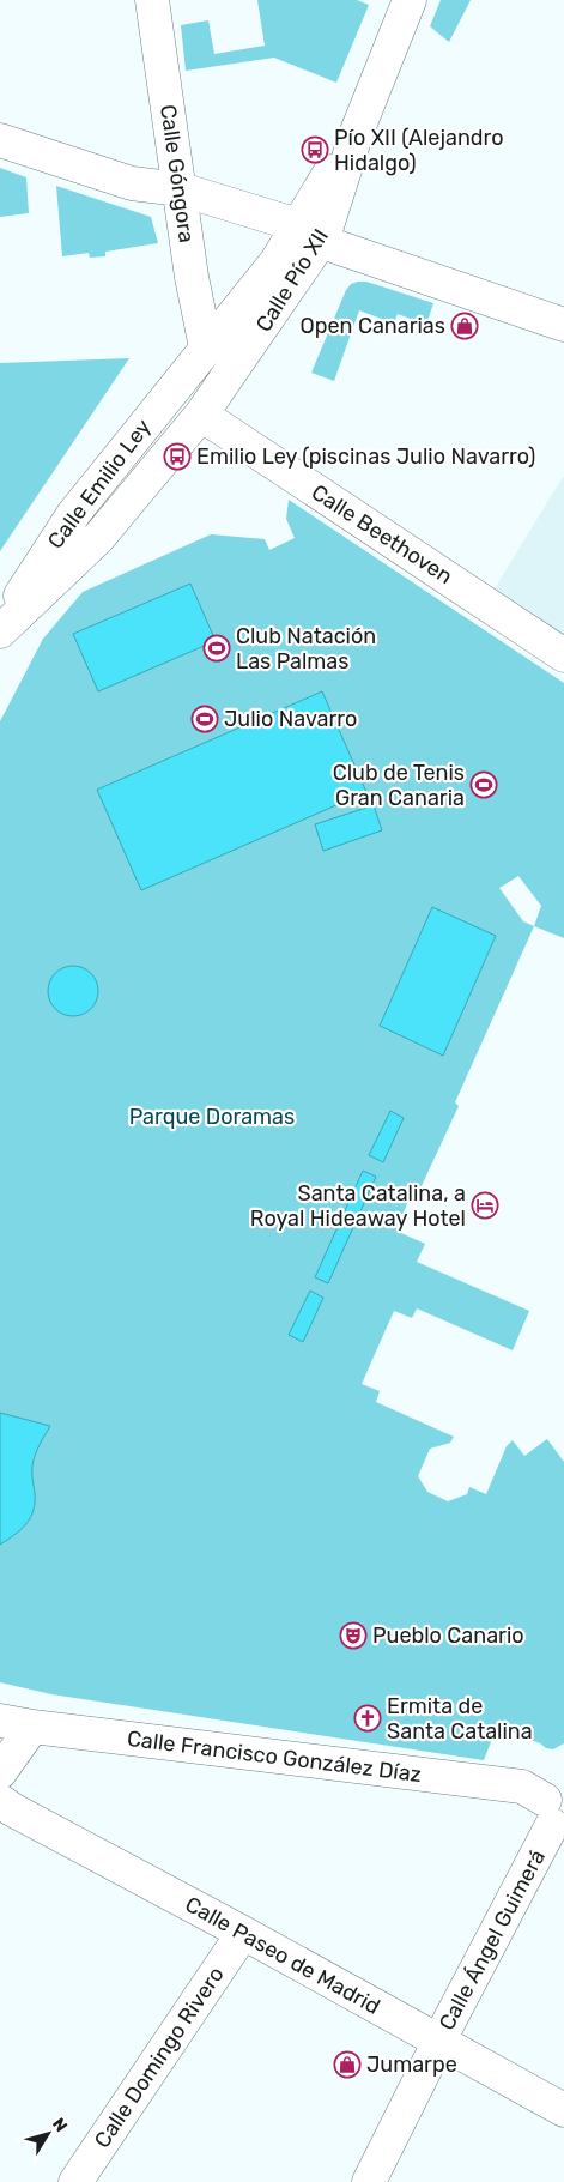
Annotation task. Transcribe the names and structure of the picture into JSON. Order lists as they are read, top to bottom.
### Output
{
  "streets": {
    "street": [
      "Calle Góngora",
      "Calle Pío XII",
      "Calle Emilio Ley",
      "Calle Beethoven",
      "Calle Francisco González Díaz",
      "Calle Ángel Guimerá",
      "Calle Paseo de Madrid",
      "Calle Domingo Rivero"
    ]
  },
  "crossings": [
    ["Calle Góngora", "Calle Pío XII"],
    ["Calle Góngora", "Calle Emilio Ley"],
    ["Calle Pío XII", "Calle Emilio Ley"],
    ["Calle Pío XII", "Calle Beethoven"],
    ["Calle Emilio Ley", "Calle Beethoven"],
    ["Calle Francisco González Díaz", "Calle Ángel Guimerá"],
    ["Calle Ángel Guimerá", "Calle Paseo de Madrid"],
    ["Calle Paseo de Madrid", "Calle Domingo Rivero"]
  ],
  "parks": ["Parque Doramas"],
  "places": {
    "bus stop": ["Pío XII (Alejandro Hidalgo)", "Emilio Ley (piscinas Julio Navarro)"],
    "shop": ["Open Canarias", "Jumarpe"],
    "sports": ["Club Natación Las Palmas", "Julio Navarro", "Club de Tenis Gran Canaria"],
    "hotel": ["Santa Catalina, a Royal Hideaway Hotel"],
    "theatre": ["Pueblo Canario"],
    "church": ["Ermita de Santa Catalina"]
  },
  "north": "top right"
}
